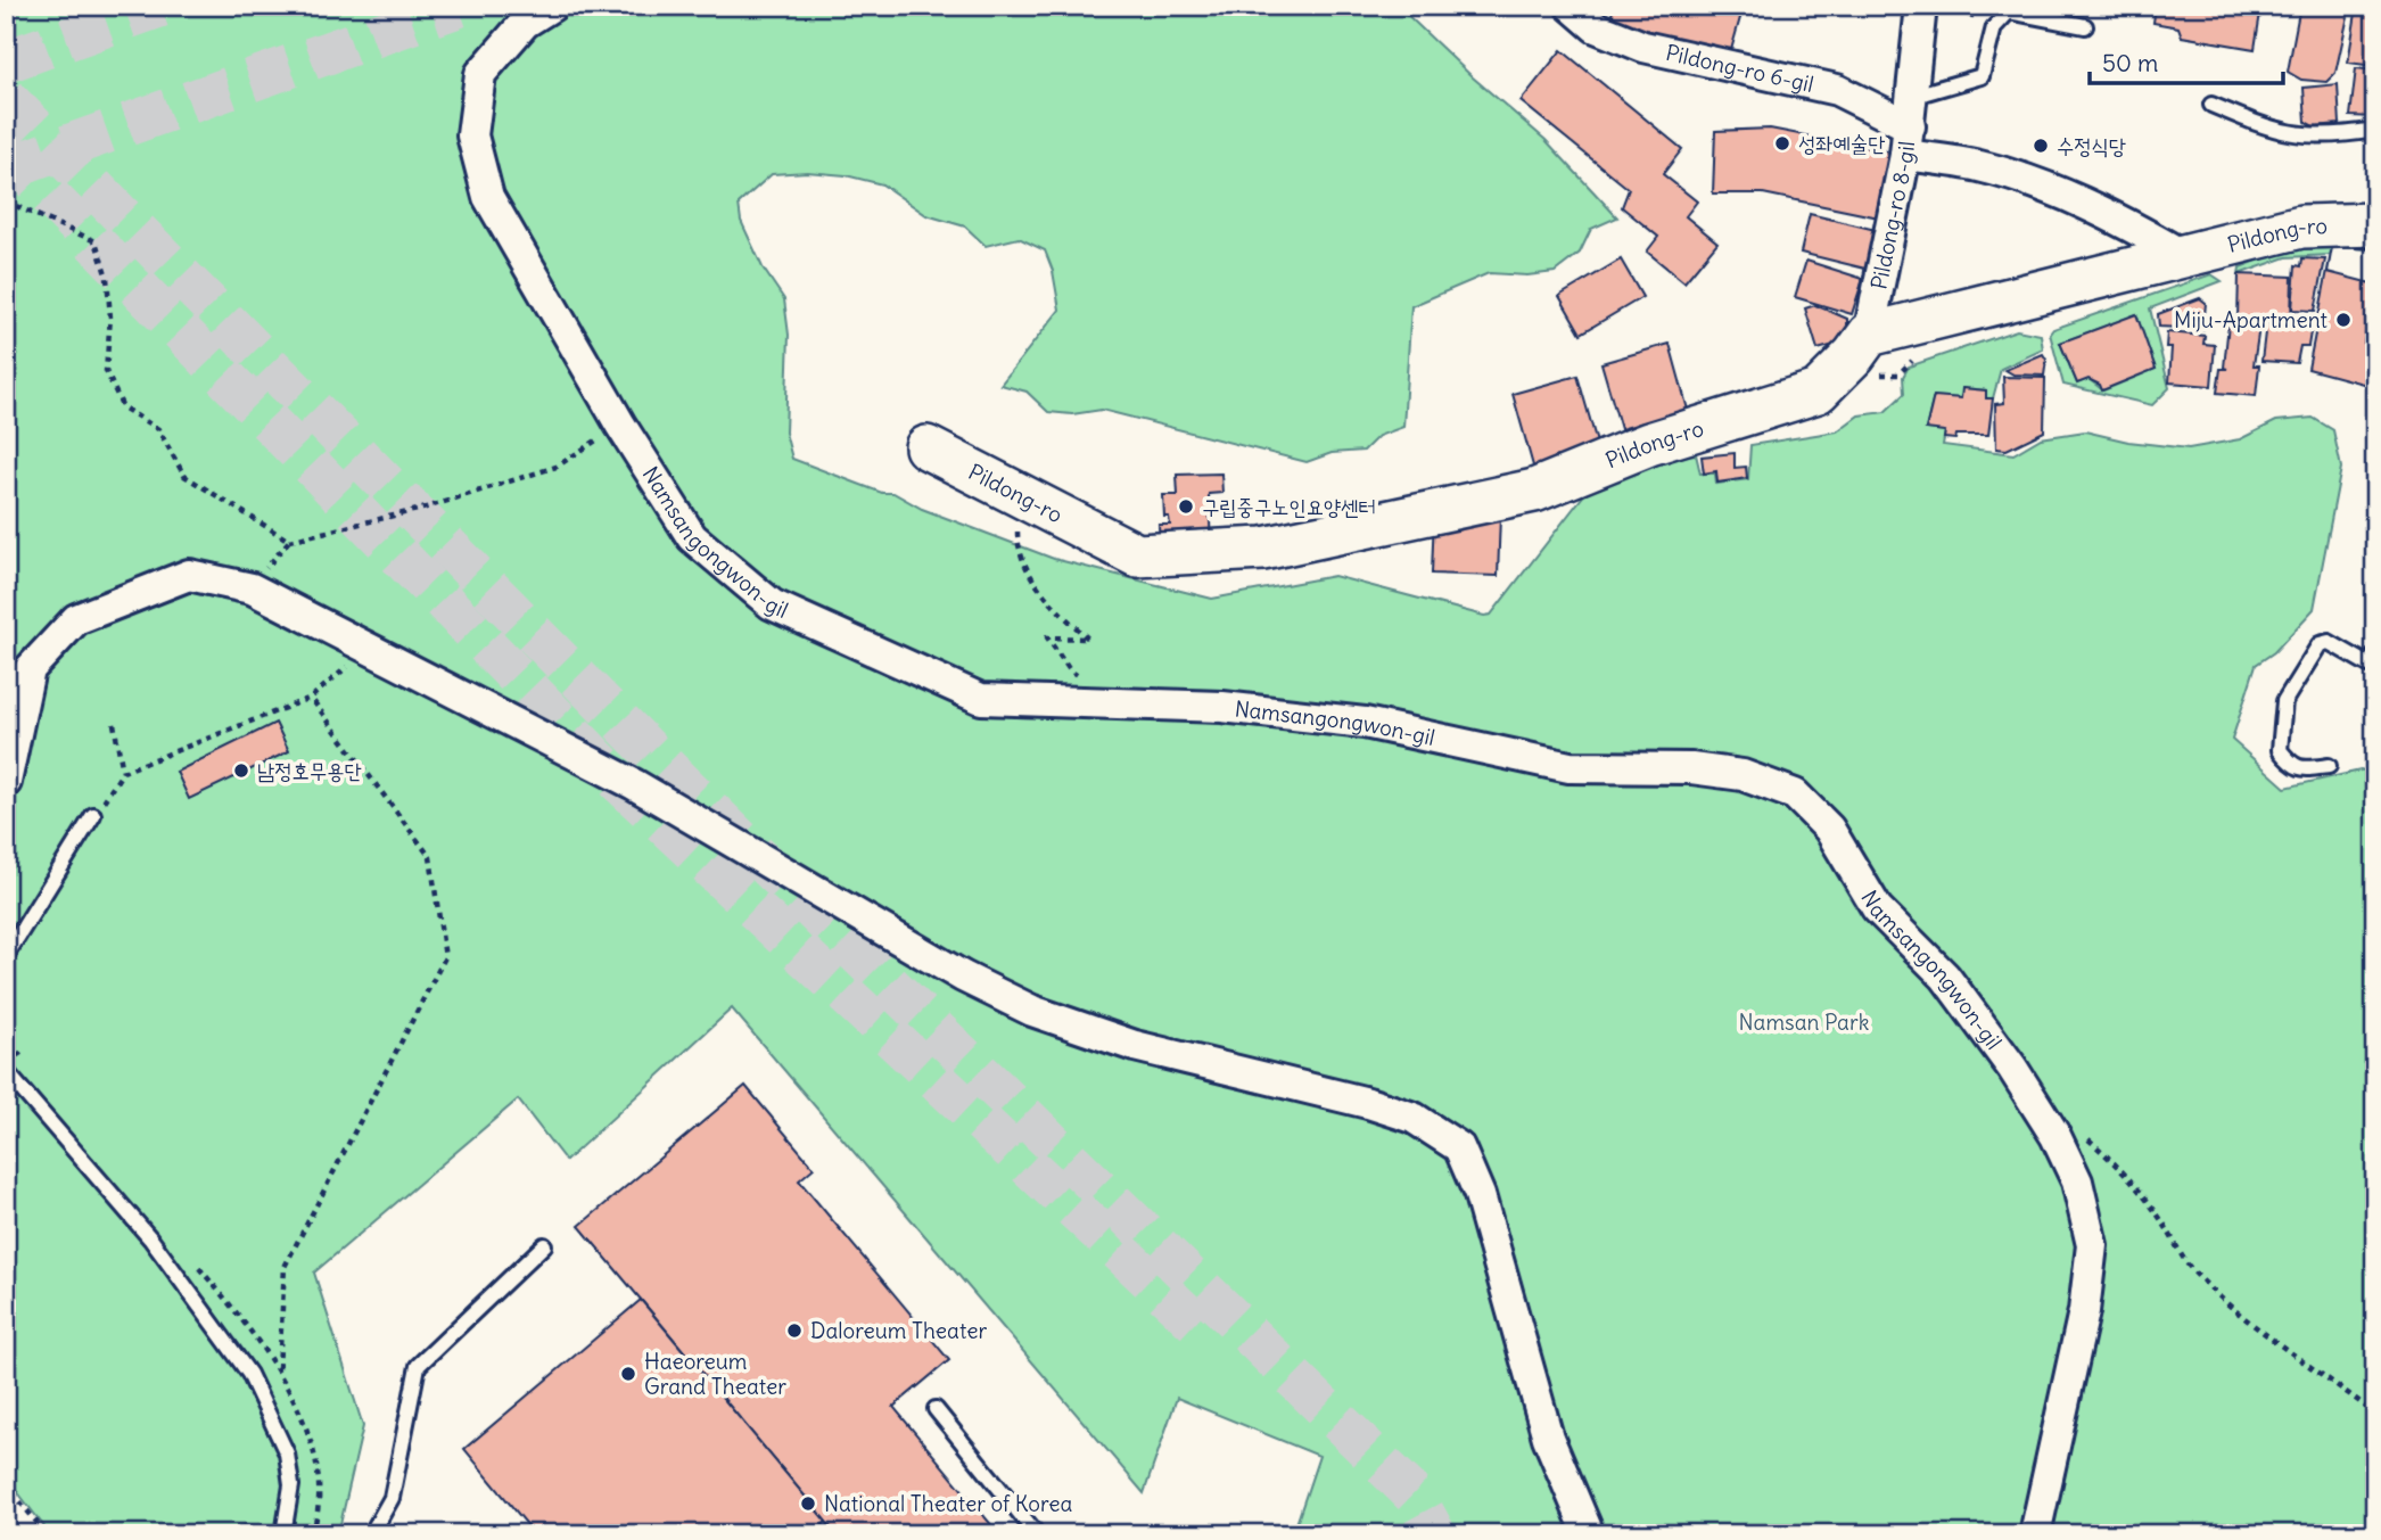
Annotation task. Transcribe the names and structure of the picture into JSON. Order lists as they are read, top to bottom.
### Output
{
  "streets": {
    "street": [
      "Pildong-ro 6-gil",
      "Pildong-ro 8-gil",
      "Pildong-ro",
      "Namsangongwon-gil"
    ]
  },
  "crossings": [
    ["Pildong-ro 6-gil", "Pildong-ro 8-gil"],
    ["Pildong-ro 6-gil", "Pildong-ro"],
    ["Pildong-ro 8-gil", "Pildong-ro"]
  ],
  "parks": ["Namsan Park"],
  "places": [
    "성좌예술단",
    "수정식당",
    "Miju-Apartment",
    "구립중구노인요양센터",
    "남정호무용단",
    "Daloreum Theater",
    "Haeoreum Grand Theater",
    "National Theater of Korea"
  ],
  "scale_bar": "50 m"
}
